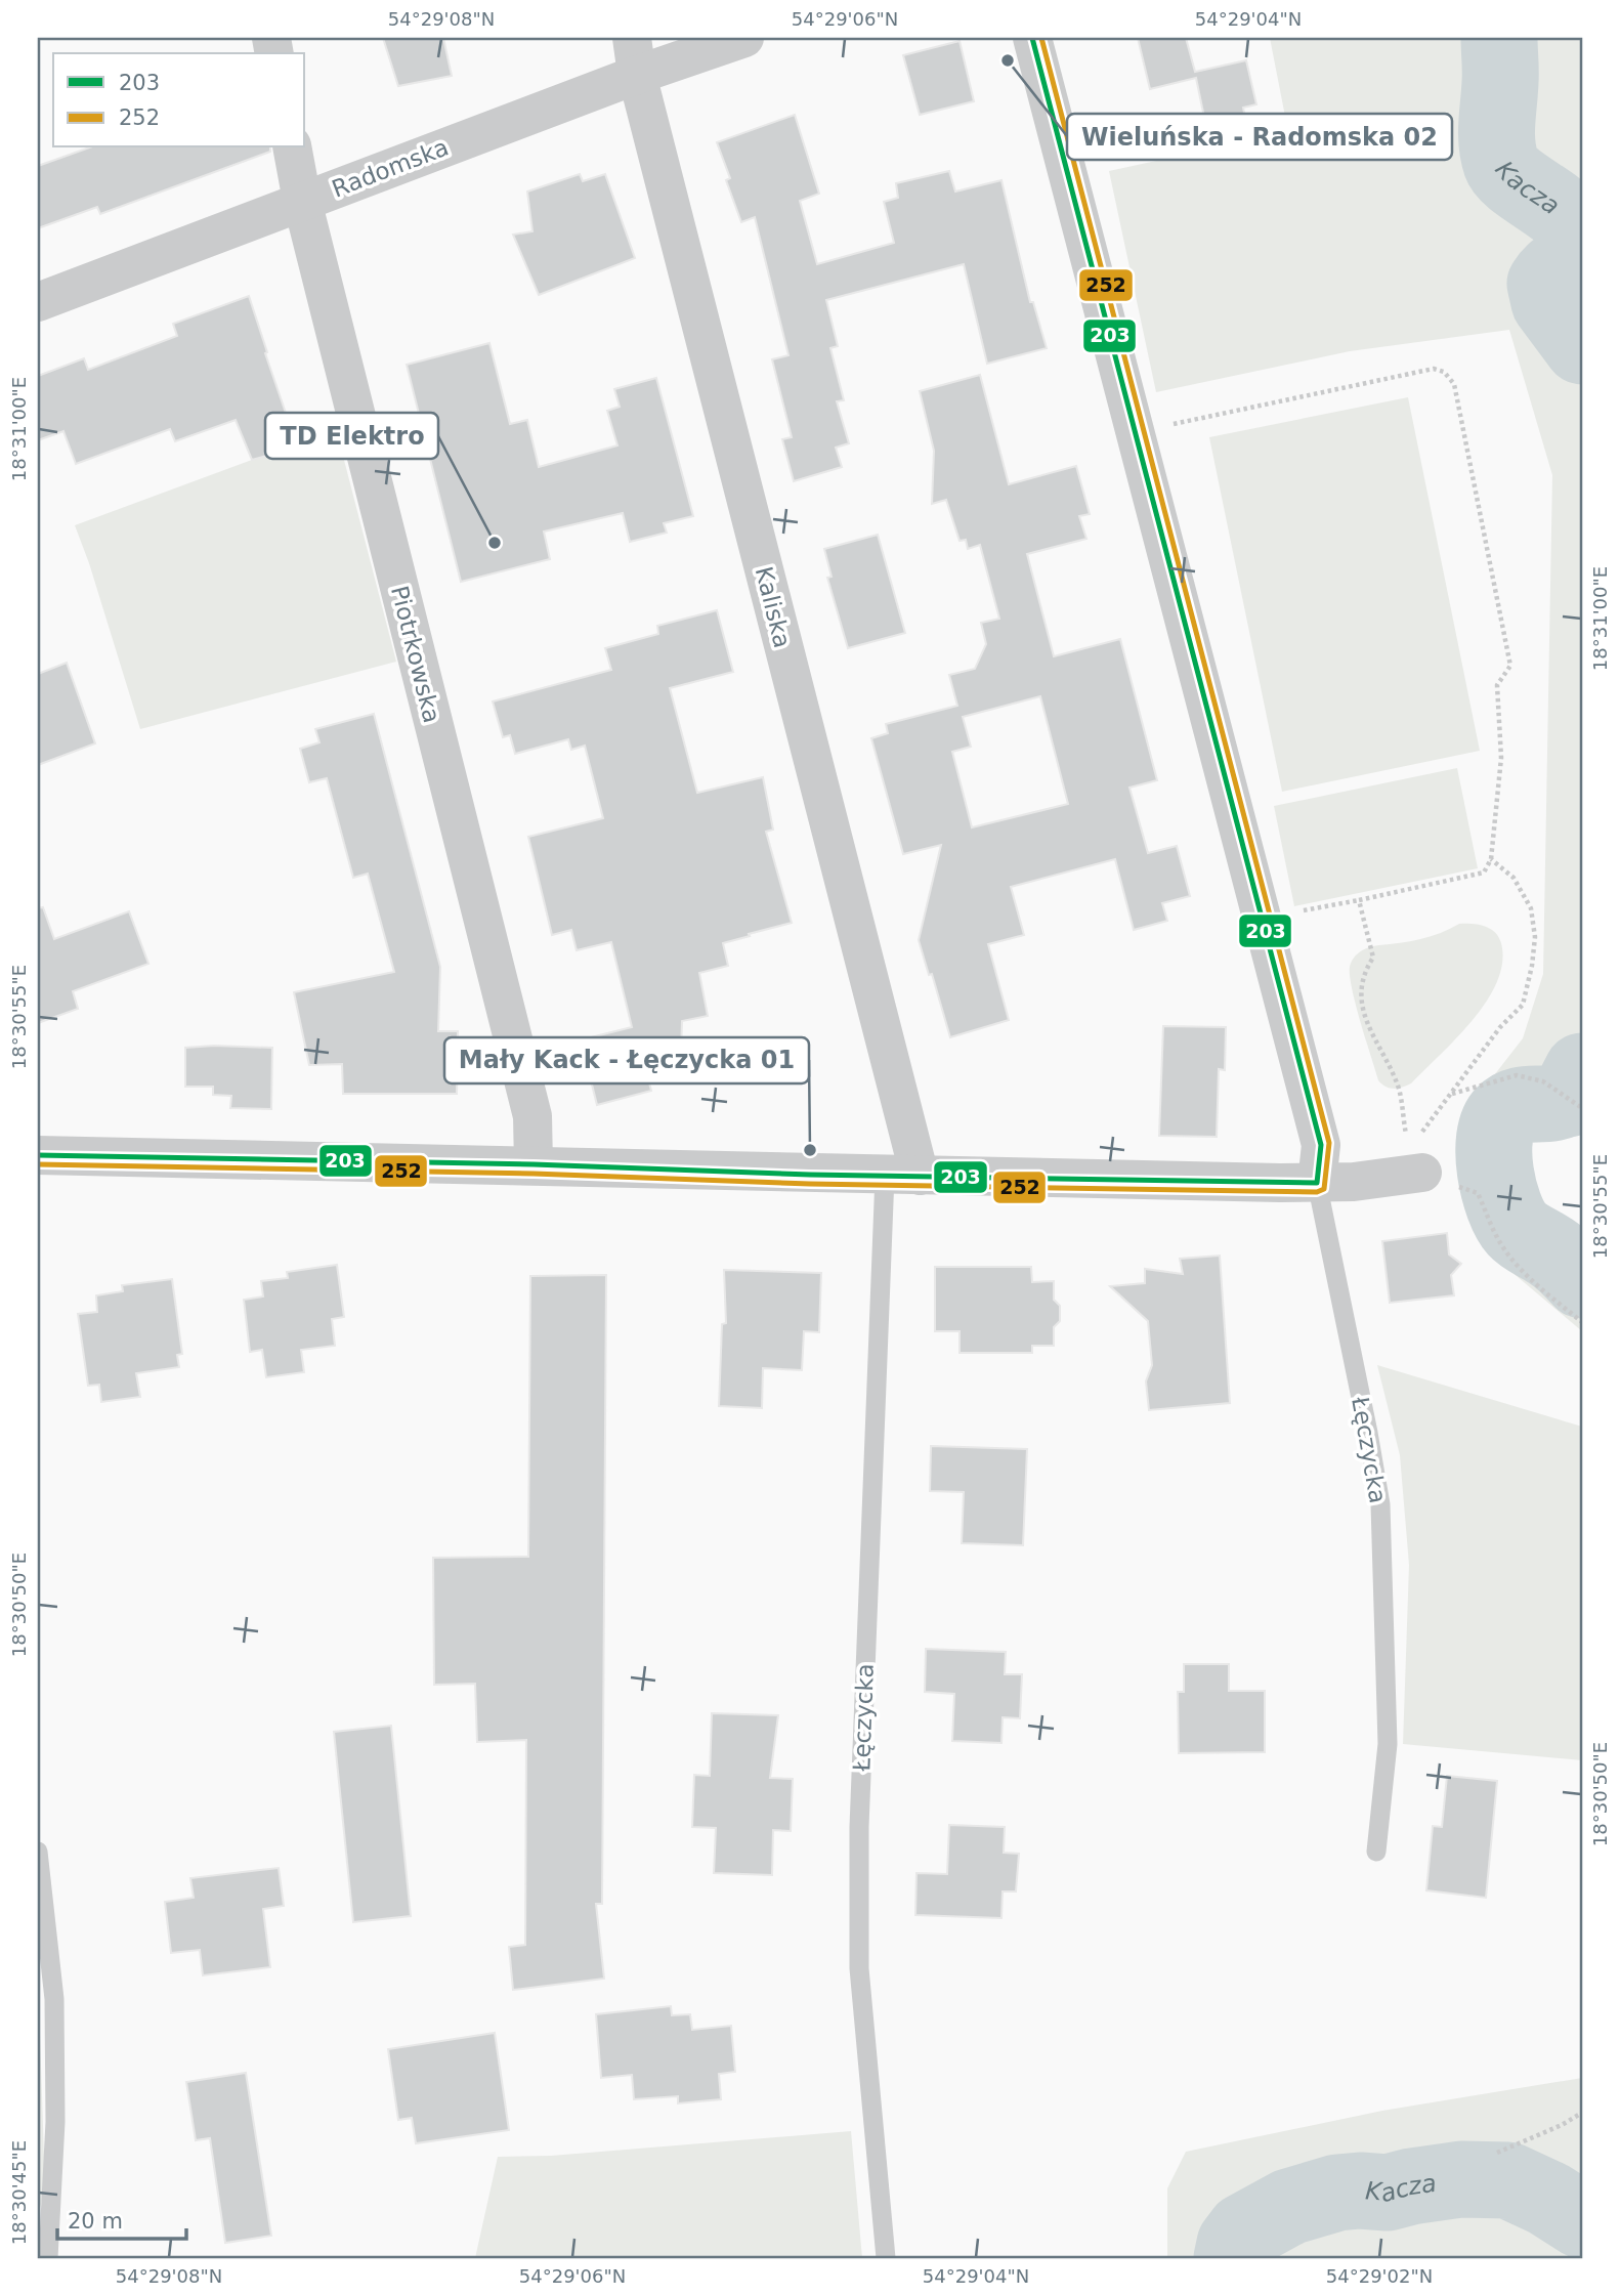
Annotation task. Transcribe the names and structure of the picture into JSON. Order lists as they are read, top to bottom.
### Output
{
  "streets": {
    "street": ["Radomska", "Kaliska", "Piotrkowska"],
    "lane": ["Łęczycka"]
  },
  "crossings": [
    ["Radomska", "Kaliska"],
    ["Radomska", "Piotrkowska"],
    ["Kaliska", "Łęczycka"]
  ],
  "water": ["Kacza"],
  "places": ["Wieluńska - Radomska 02", "TD Elektro", "Mały Kack - Łęczycka 01"],
  "lines": ["transit line 203", "transit line 252"],
  "legend": ["203", "252"],
  "scale_bar": "20 m",
  "coordinates": [
    "54°29'08\"N",
    "54°29'06\"N",
    "54°29'04\"N",
    "18°31'00\"E",
    "18°30'55\"E",
    "18°30'50\"E",
    "18°30'45\"E",
    "54°29'02\"N"
  ]
}
